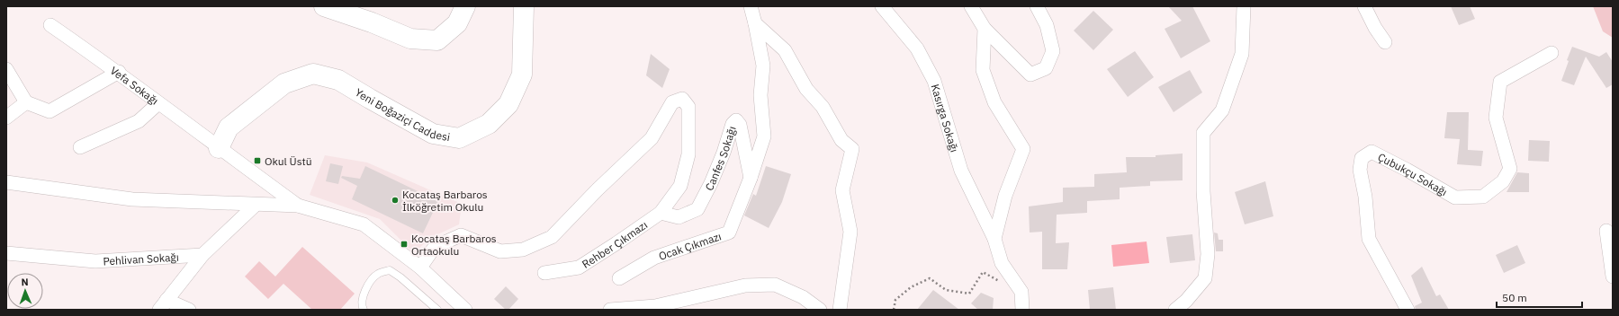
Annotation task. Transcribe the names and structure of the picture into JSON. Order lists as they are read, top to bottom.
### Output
{
  "streets": {
    "street": [
      "Vefa Sokağı",
      "Yeni Boğaziçi Caddesi",
      "Kasırga Sokağı",
      "Canfes Sokağı",
      "Çubukçu Sokağı",
      "Rehber Çıkmazı",
      "Ocak Çıkmazı",
      "Pehlivan Sokağı"
    ]
  },
  "crossings": [
    ["Vefa Sokağı", "Yeni Boğaziçi Caddesi"],
    ["Canfes Sokağı", "Rehber Çıkmazı"],
    ["Canfes Sokağı", "Ocak Çıkmazı"]
  ],
  "places": {
    "transit": ["Okul Üstü", "Kocataş Barbaros Ortaokulu"],
    "other": ["Kocataş Barbaros İlköğretim Okulu"]
  },
  "scale_bar": "50 m",
  "north": "top"
}
